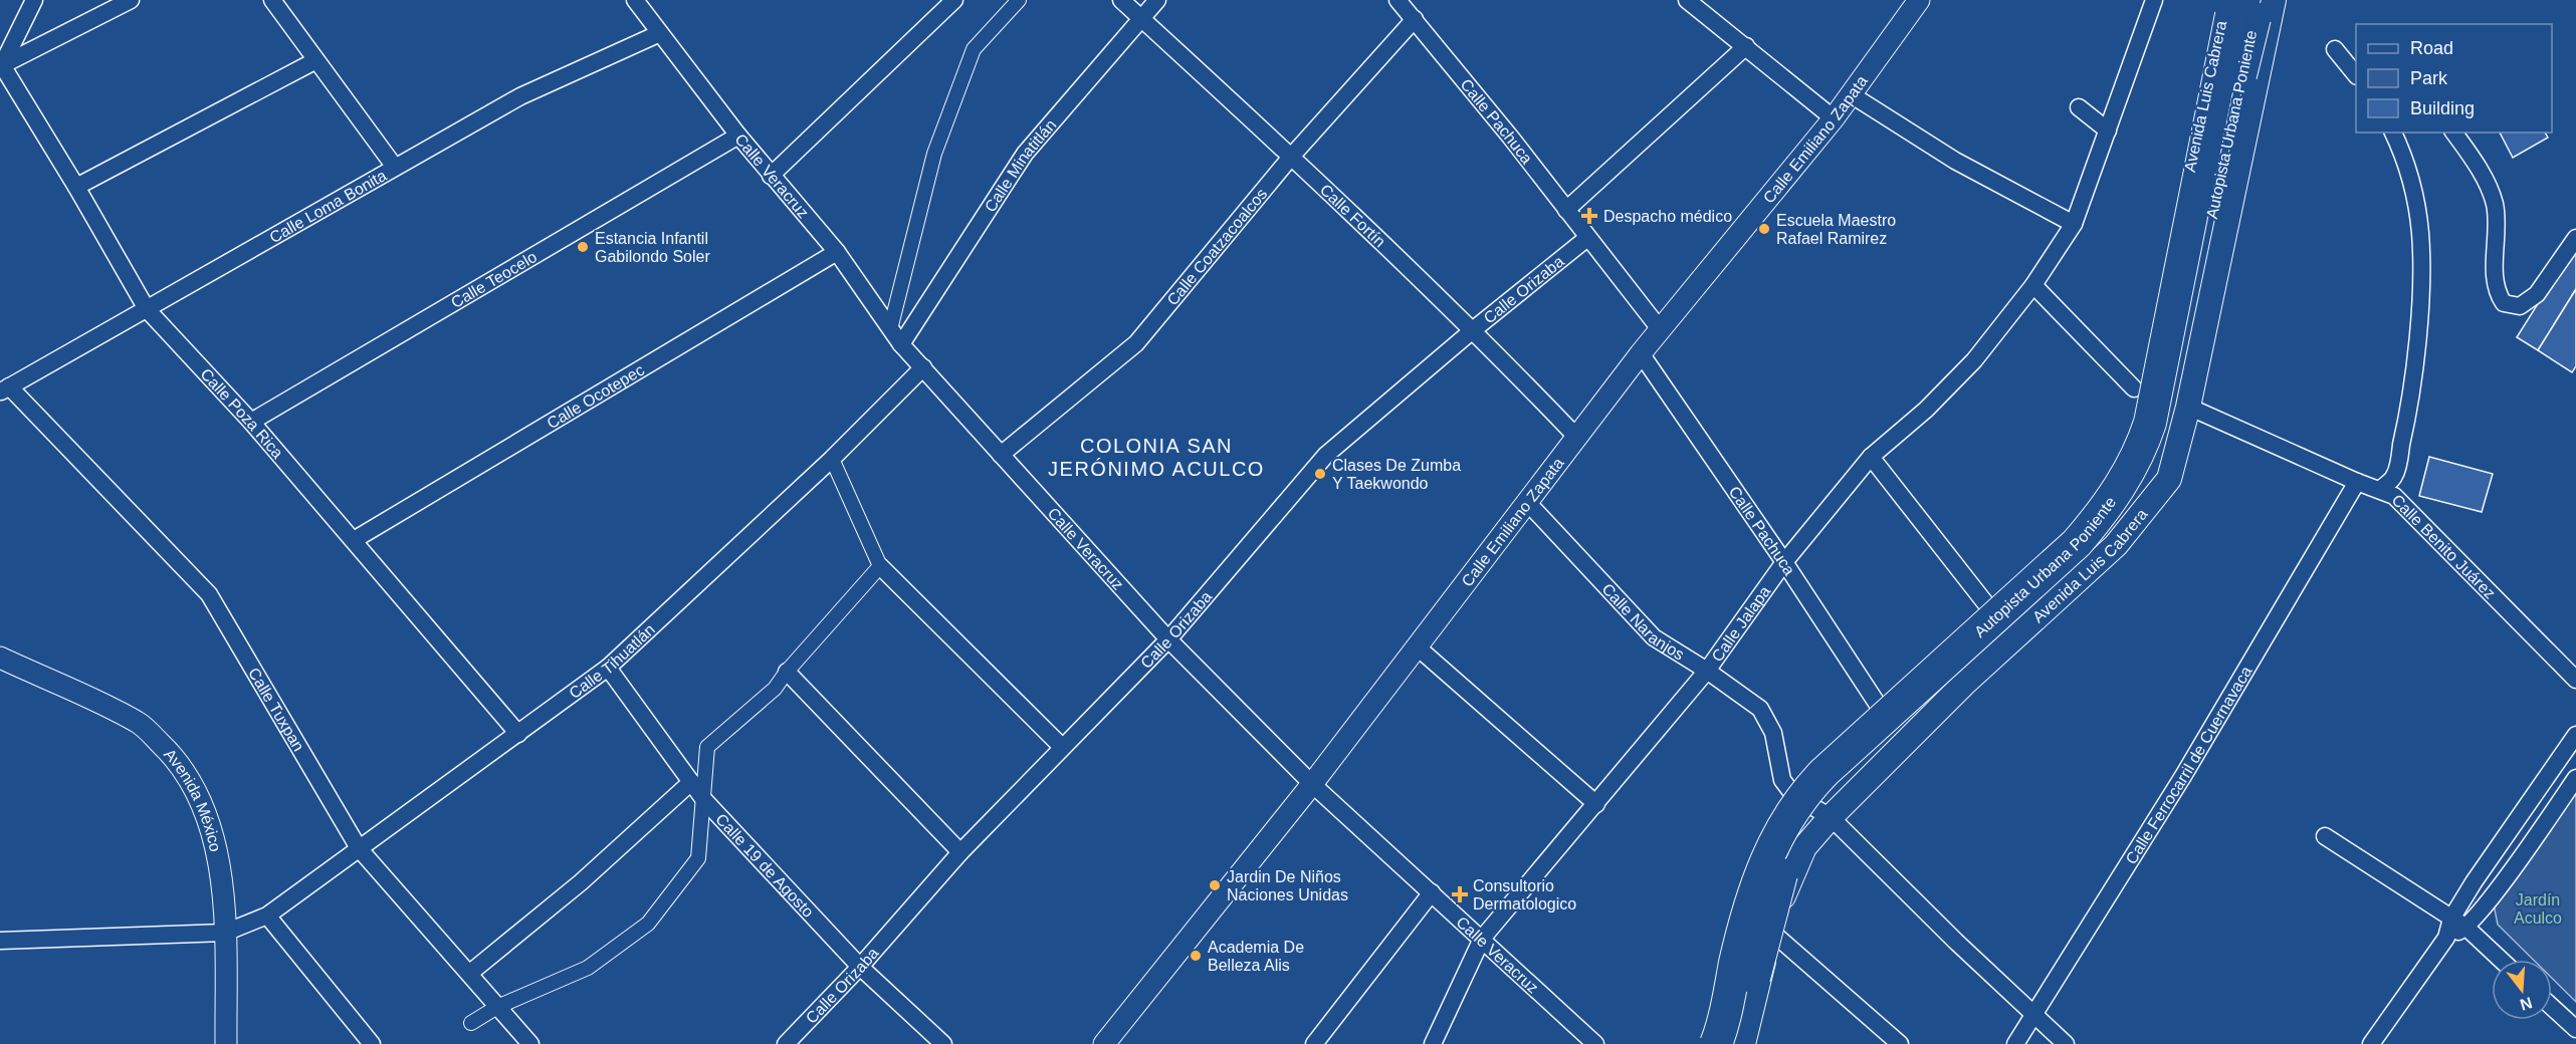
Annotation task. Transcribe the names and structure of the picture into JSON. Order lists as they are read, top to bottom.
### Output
{
  "streets": {
    "highway": ["Autopista Urbana Poniente"],
    "main road": ["Avenida Luis Cabrera"],
    "street": [
      "Calle Pachuca",
      "Calle Emiliano Zapata",
      "Calle Minatitlán",
      "Calle Veracruz",
      "Calle Loma Bonita",
      "Calle Fortín",
      "Calle Coatzacoalcos",
      "Calle Teocelo",
      "Calle Orizaba",
      "Calle Ocotepec",
      "Calle Poza Rica",
      "Calle Benito Juárez",
      "Calle Naranjos",
      "Calle Jalapa",
      "Calle Tihuatlán",
      "Calle Tuxpan",
      "Calle Ferrocarril de Cuernavaca",
      "Avenida México",
      "Calle 19 de Agosto"
    ]
  },
  "crossings": [
    ["Avenida Luis Cabrera", "Calle Pachuca"],
    ["Avenida Luis Cabrera", "Autopista Urbana Poniente"],
    ["Avenida Luis Cabrera", "Calle Benito Juárez"],
    ["Avenida Luis Cabrera", "Calle Naranjos"],
    ["Calle Pachuca", "Calle Emiliano Zapata"],
    ["Calle Pachuca", "Calle Coatzacoalcos"],
    ["Calle Pachuca", "Calle Orizaba"],
    ["Calle Pachuca", "Calle Jalapa"],
    ["Calle Emiliano Zapata", "Calle Veracruz"],
    ["Calle Emiliano Zapata", "Calle Fortín"],
    ["Calle Emiliano Zapata", "Calle Naranjos"],
    ["Calle Minatitlán", "Calle Veracruz"],
    ["Calle Minatitlán", "Calle Fortín"],
    ["Calle Veracruz", "Calle Loma Bonita"],
    ["Calle Veracruz", "Calle Coatzacoalcos"],
    ["Calle Veracruz", "Calle Teocelo"],
    ["Calle Veracruz", "Calle Orizaba"],
    ["Calle Veracruz", "Calle Ocotepec"],
    ["Calle Veracruz", "Calle Jalapa"],
    ["Calle Veracruz", "Calle Tihuatlán"],
    ["Calle Loma Bonita", "Calle Poza Rica"],
    ["Calle Loma Bonita", "Calle Tuxpan"],
    ["Calle Fortín", "Calle Coatzacoalcos"],
    ["Calle Fortín", "Calle Orizaba"],
    ["Calle Teocelo", "Calle Poza Rica"],
    ["Calle Orizaba", "Calle 19 de Agosto"],
    ["Calle Ocotepec", "Calle Poza Rica"],
    ["Calle Poza Rica", "Calle Tihuatlán"],
    ["Calle Benito Juárez", "Calle Ferrocarril de Cuernavaca"],
    ["Calle Naranjos", "Calle Jalapa"],
    ["Calle Tihuatlán", "Calle Tuxpan"],
    ["Calle Tihuatlán", "Avenida México"],
    ["Calle Tihuatlán", "Calle 19 de Agosto"]
  ],
  "districts": ["COLONIA SAN JERÓNIMO ACULCO"],
  "parks": ["Jardín Aculco"],
  "places": {
    "health": ["Despacho médico", "Consultorio Dermatologico"],
    "other": [
      "Escuela Maestro Rafael Ramirez",
      "Estancia Infantil Gabilondo Soler",
      "Clases De Zumba Y Taekwondo",
      "Jardin De Niños Naciones Unidas",
      "Academia De Belleza Alis"
    ]
  },
  "legend": ["Road", "Park", "Building"],
  "north": "bottom"
}
